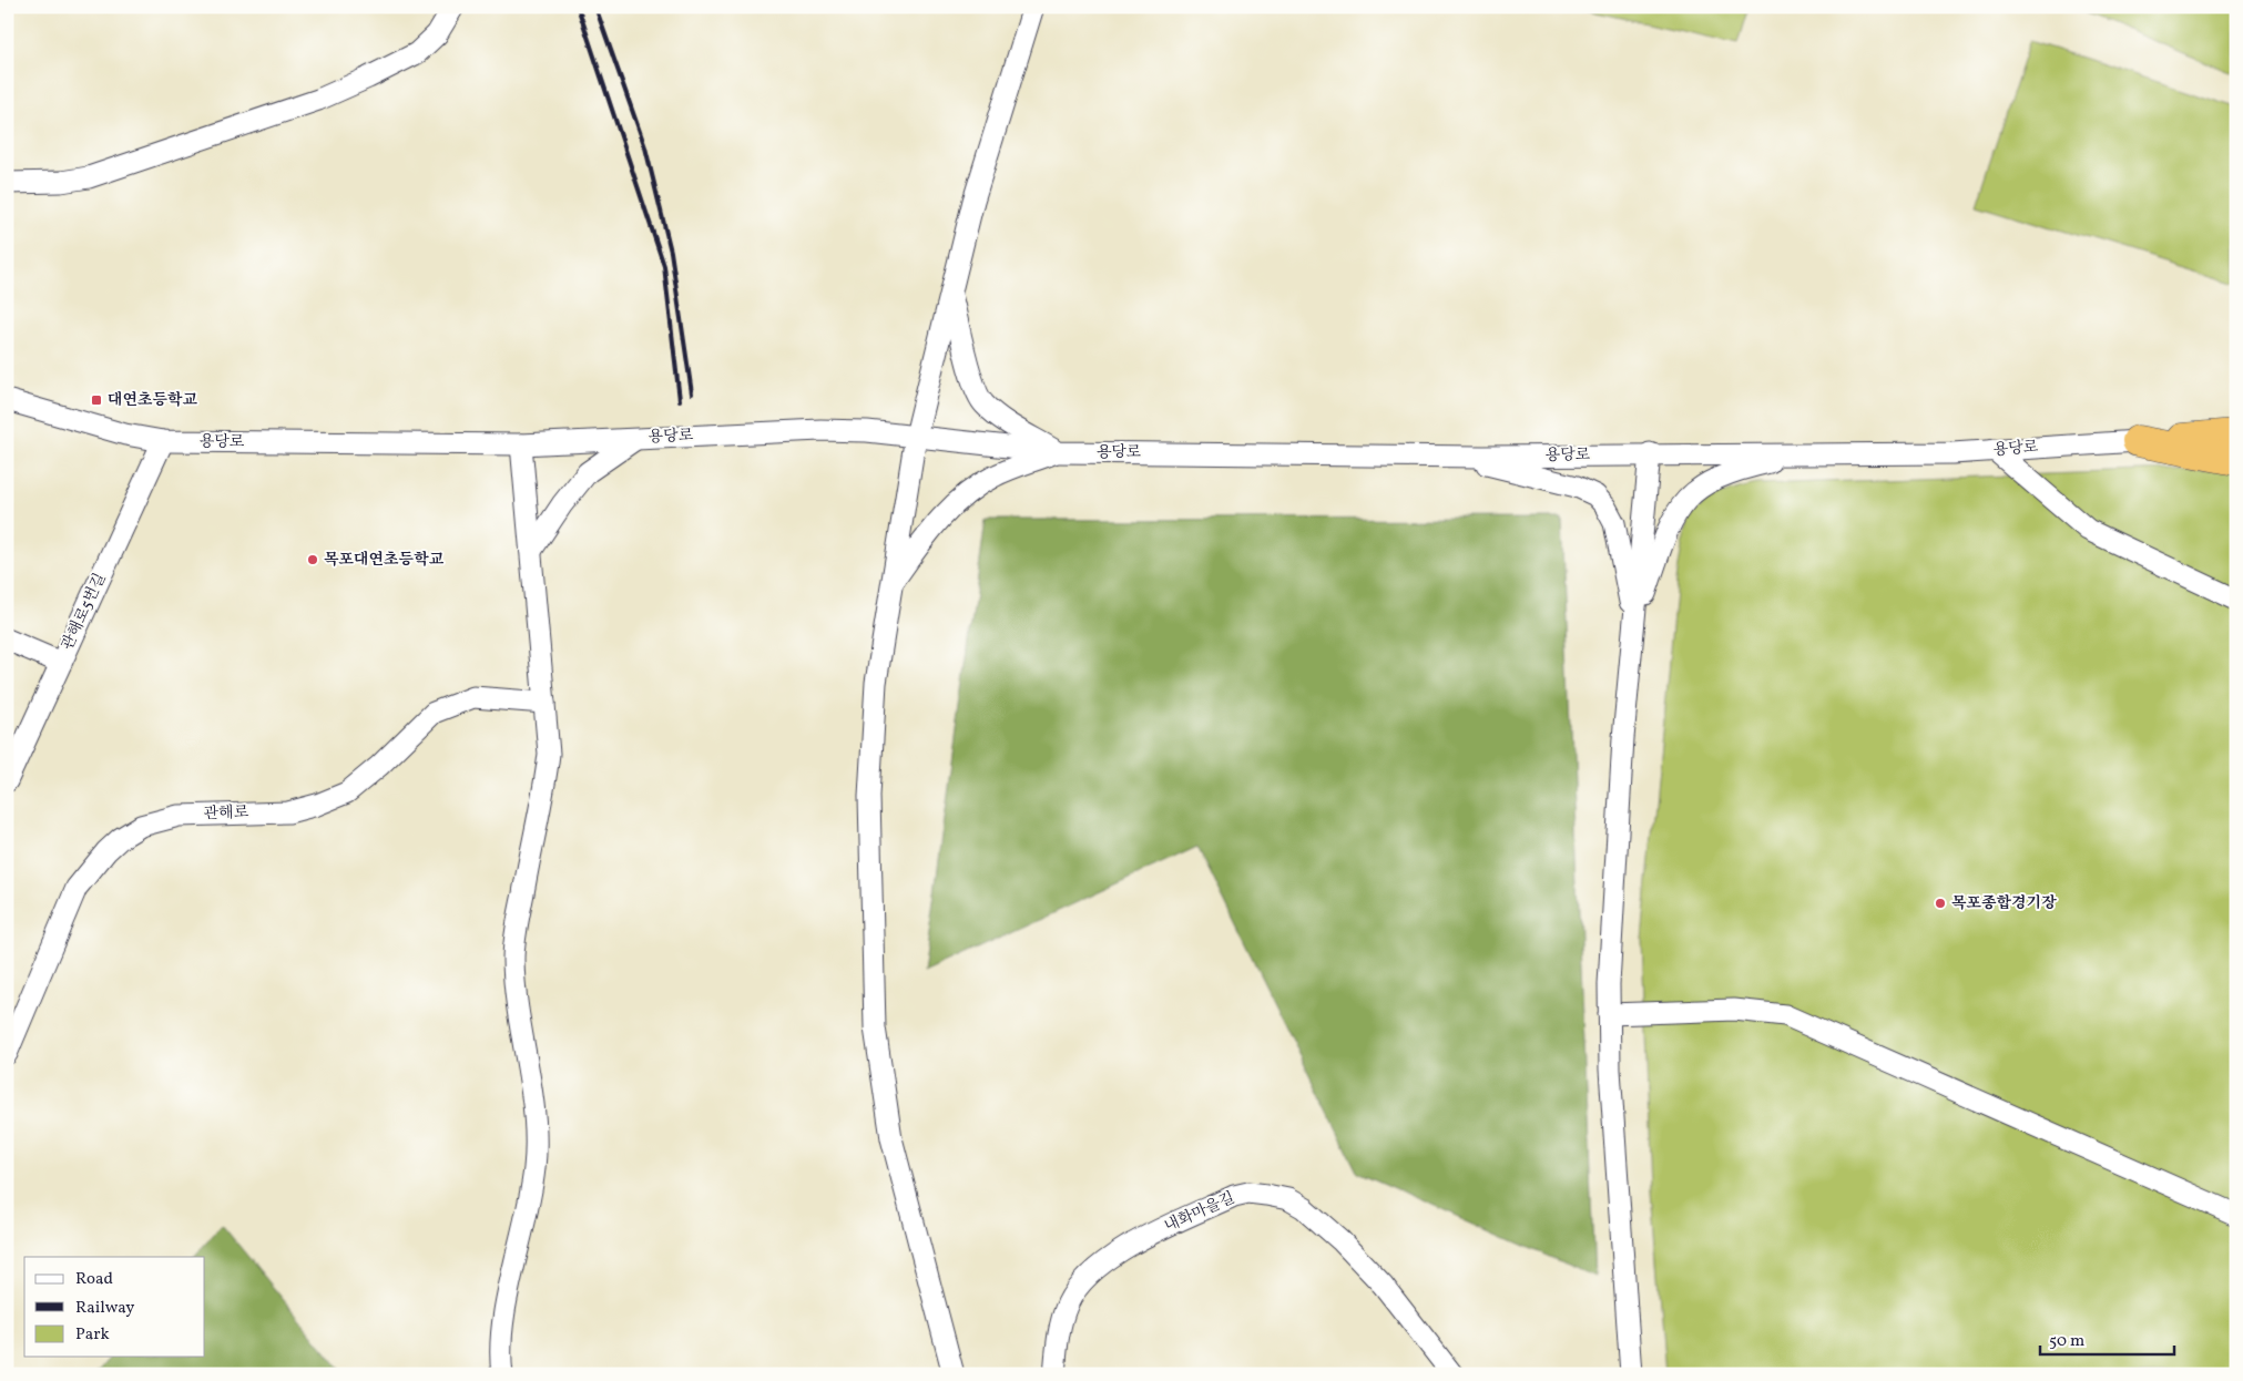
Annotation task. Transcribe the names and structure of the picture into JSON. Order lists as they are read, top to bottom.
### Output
{
  "streets": {
    "highway": ["용당로"],
    "street": ["관해로5번길", "관해로", "내화마을길"]
  },
  "crossings": [
    ["용당로", "관해로5번길"]
  ],
  "places": {
    "transit": ["대연초등학교"],
    "other": ["목포대연초등학교", "목포종합경기장"]
  },
  "legend": ["Road", "Railway", "Park"],
  "scale_bar": "50 m"
}
